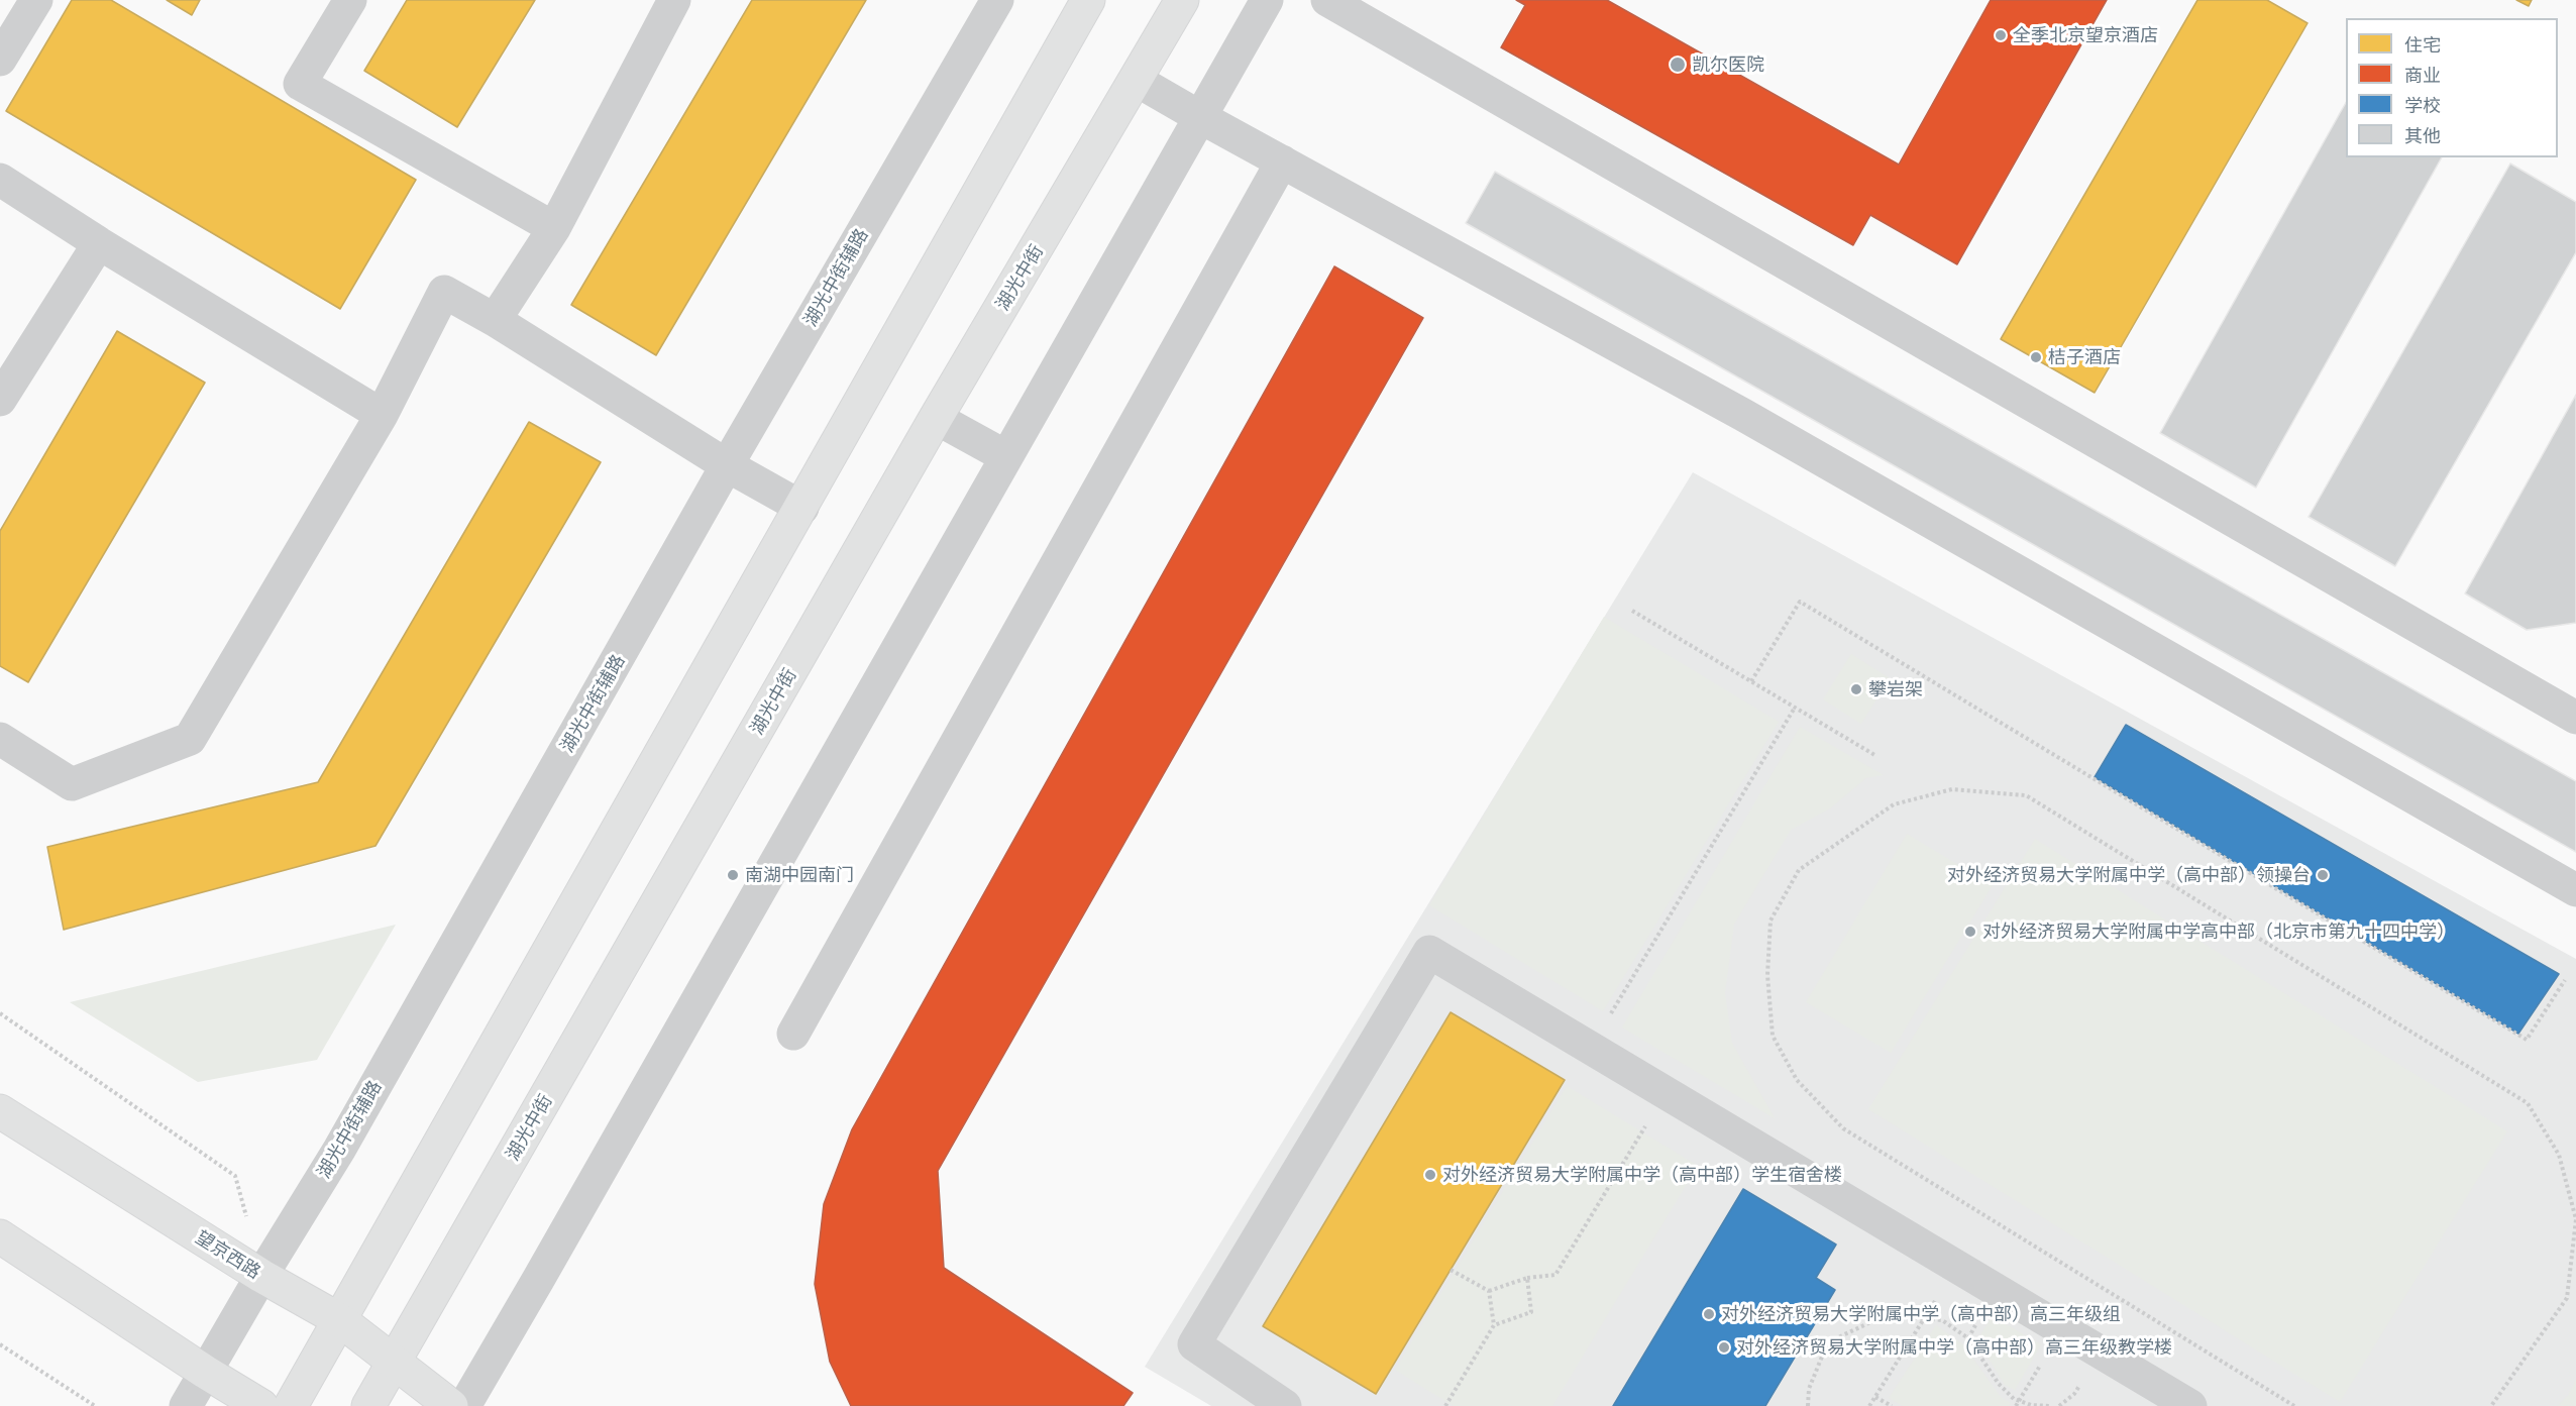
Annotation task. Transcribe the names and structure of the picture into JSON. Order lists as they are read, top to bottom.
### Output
{
  "streets": {
    "main road": ["湖光中街", "望京西路"],
    "street": ["湖光中街辅路"]
  },
  "crossings": [
    ["湖光中街辅路", "望京西路"],
    ["湖光中街", "望京西路"]
  ],
  "places": [
    "全季北京望京酒店",
    "凯尔医院",
    "桔子酒店",
    "攀岩架",
    "南湖中园南门",
    "对外经济贸易大学附属中学（高中部）领操台",
    "对外经济贸易大学附属中学高中部（北京市第九十四中学）",
    "对外经济贸易大学附属中学（高中部）学生宿舍楼",
    "对外经济贸易大学附属中学（高中部）高三年级组",
    "对外经济贸易大学附属中学（高中部）高三年级教学楼"
  ],
  "legend": [
    "住宅",
    "商业",
    "学校",
    "其他"
  ]
}
